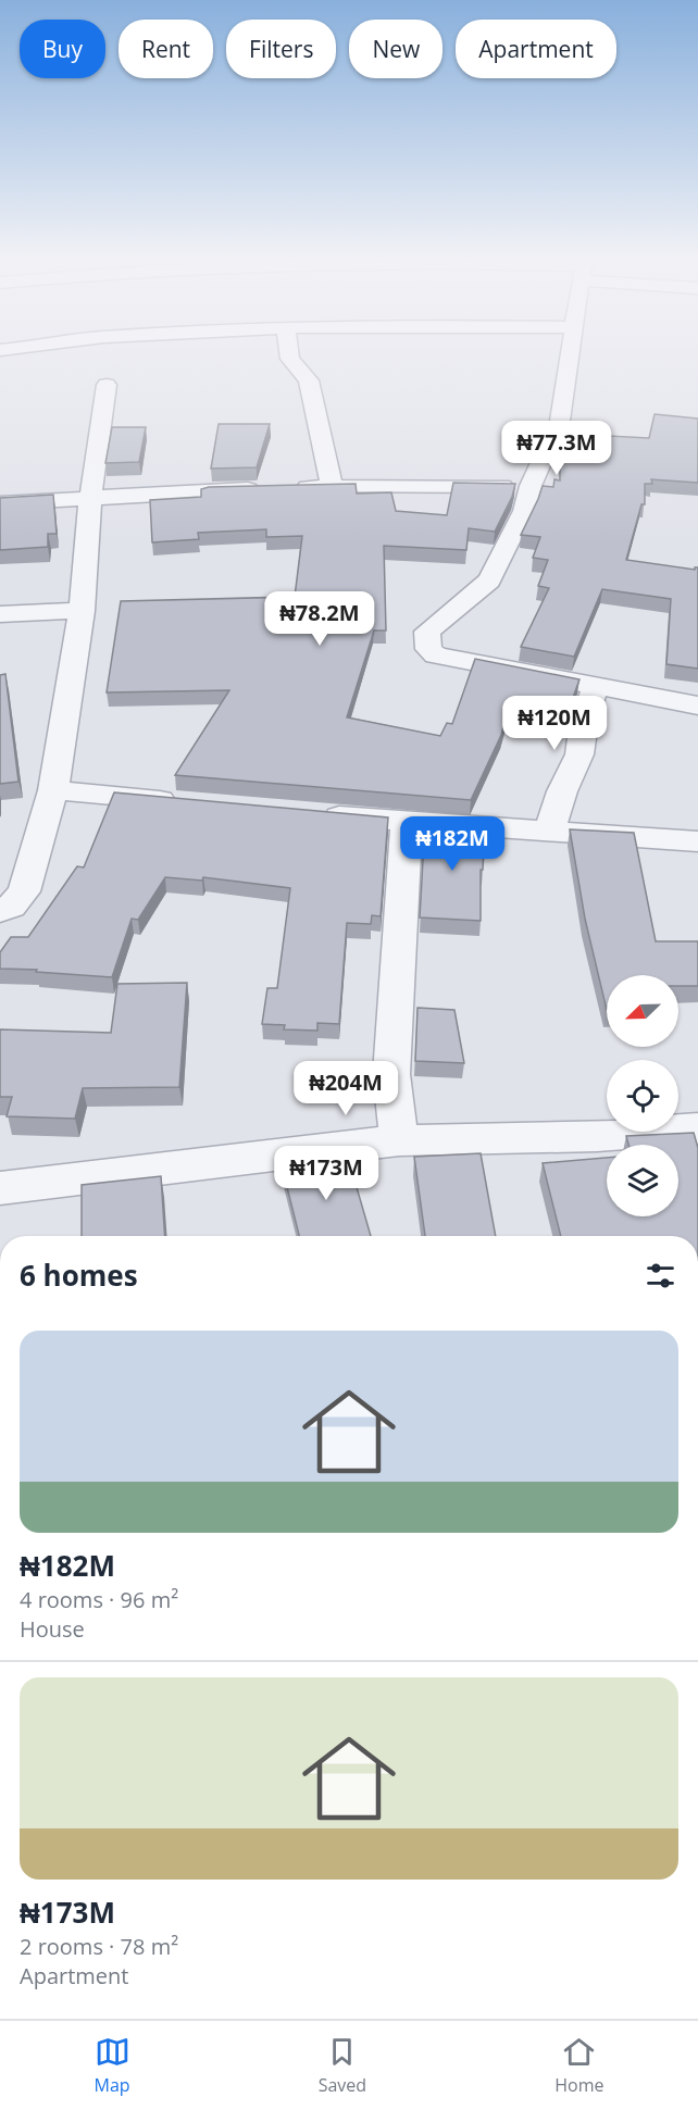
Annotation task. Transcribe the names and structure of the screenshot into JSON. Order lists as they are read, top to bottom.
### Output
{
  "north": "bottom left",
  "page": {
    "chip": [
      "Buy",
      "Rent",
      "Filters",
      "New",
      "Apartment"
    ],
    "price": [
      "₦77.3M",
      "₦78.2M",
      "₦120M",
      "₦182M",
      "₦204M",
      "₦173M"
    ],
    "heading": "6 homes",
    "list": [
      {
        "name": "₦182M",
        "note": "4 rooms · 96 m² · House"
      },
      {
        "name": "₦173M",
        "note": "2 rooms · 78 m² · Apartment"
      }
    ],
    "tabs": ["Map", "Saved", "Home"]
  }
}
